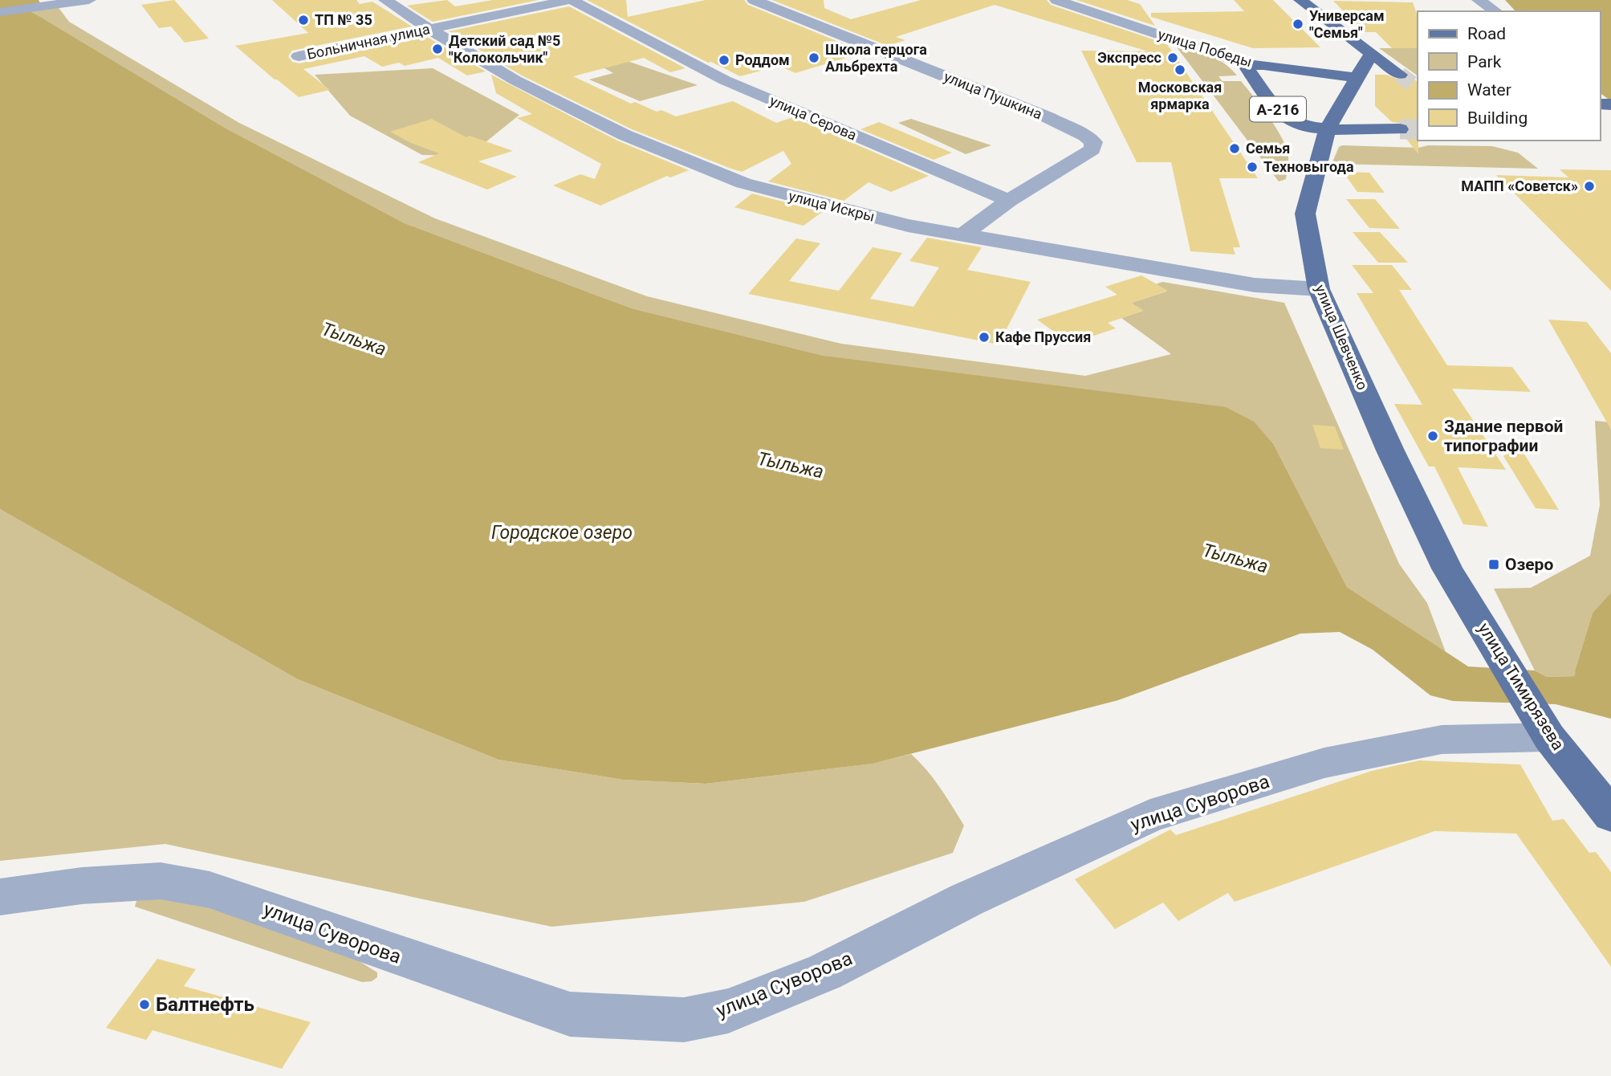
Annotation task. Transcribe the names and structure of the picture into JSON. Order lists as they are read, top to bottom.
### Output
{
  "streets": {
    "main road": [
      "улица Победы",
      "А-216",
      "улица Шевченко",
      "улица Тимирязева"
    ],
    "street": [
      "Больничная улица",
      "улица Пушкина",
      "улица Серова",
      "улица Искры",
      "улица Суворова"
    ]
  },
  "crossings": [
    ["Больничная улица", "улица Серова"],
    ["Больничная улица", "улица Искры"],
    ["улица Победы", "А-216"],
    ["улица Победы", "улица Шевченко"],
    ["улица Пушкина", "улица Серова"],
    ["А-216", "улица Шевченко"],
    ["улица Искры", "улица Шевченко"],
    ["улица Шевченко", "улица Тимирязева"],
    ["улица Тимирязева", "улица Суворова"]
  ],
  "water": ["Тыльжа", "Городское озеро"],
  "places": {
    "other": [
      "ТП № 35",
      "Универсам \"Семья\"",
      "Детский сад №5 \"Колокольчик\"",
      "Школа герцога Альбрехта",
      "Экспресс",
      "Роддом",
      "Московская ярмарка",
      "Семья",
      "Техновыгода",
      "МАПП «Советск»",
      "Кафе Пруссия",
      "Здание первой типографии",
      "Балтнефть"
    ],
    "transit": ["Озеро"]
  },
  "legend": [
    "Road",
    "Park",
    "Water",
    "Building"
  ]
}
